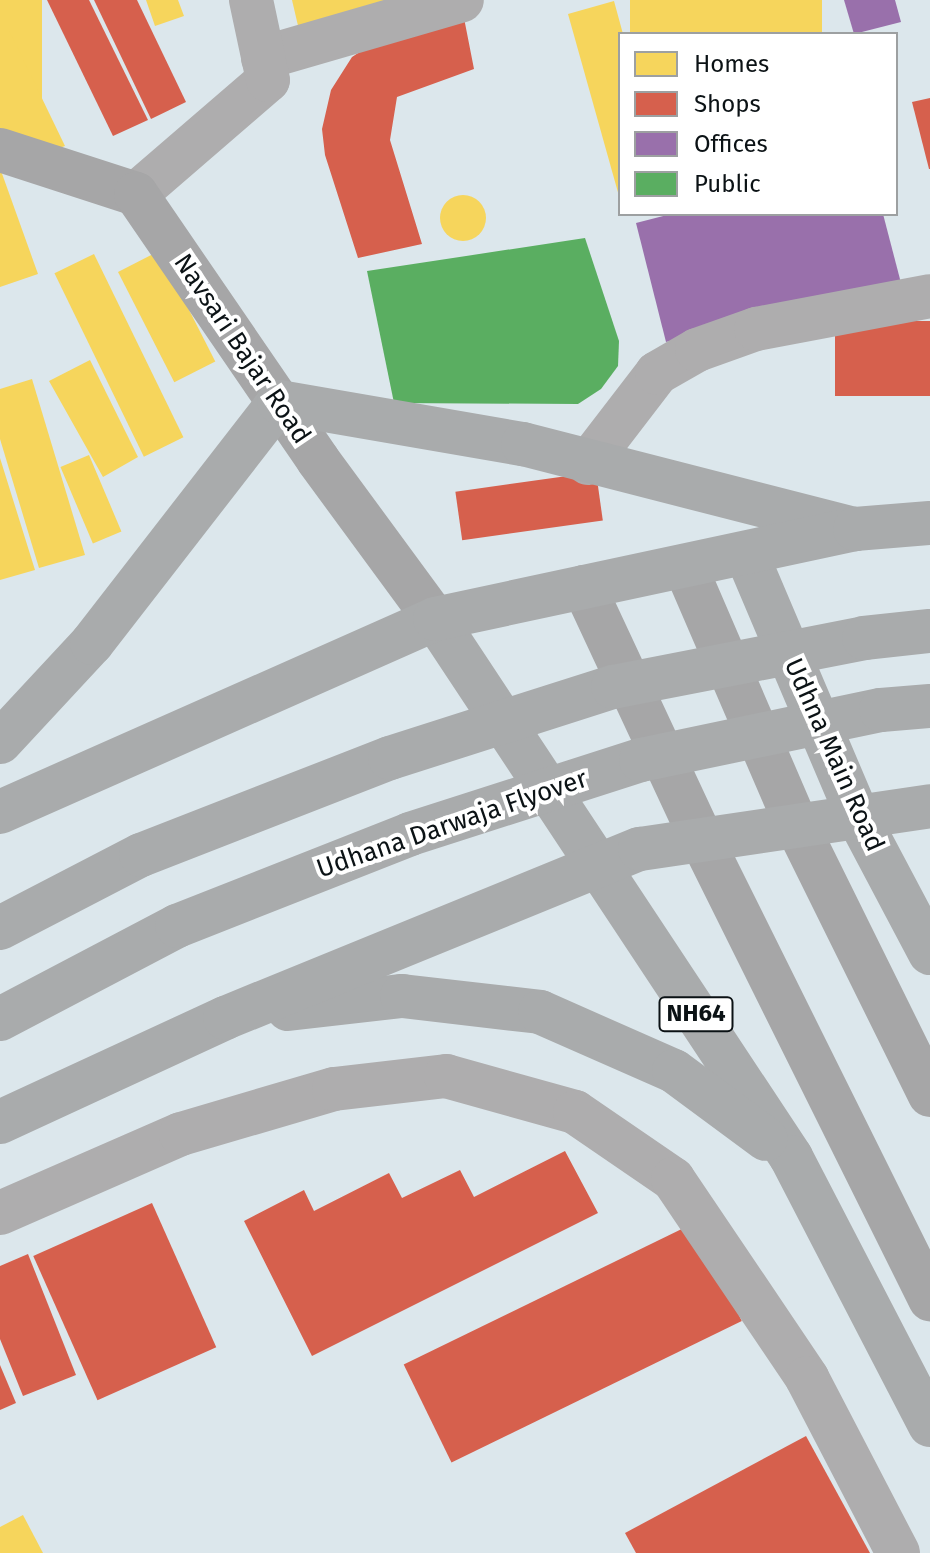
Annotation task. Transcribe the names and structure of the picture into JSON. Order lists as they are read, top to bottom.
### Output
{
  "streets": {
    "highway": ["Udhna Main Road", "Udhana Darwaja Flyover", "NH64"],
    "main road": ["Navsari Bajar Road"]
  },
  "crossings": [
    ["Navsari Bajar Road", "NH64"]
  ],
  "legend": [
    "Homes",
    "Shops",
    "Offices",
    "Public"
  ]
}
